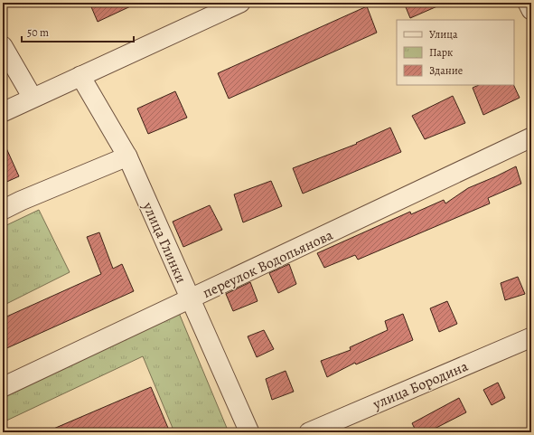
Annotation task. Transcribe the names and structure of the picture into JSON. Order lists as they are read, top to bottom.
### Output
{
  "streets": {
    "street": ["улица Глинки", "переулок Водопьянова", "улица Бородина"]
  },
  "crossings": [
    ["улица Глинки", "переулок Водопьянова"]
  ],
  "legend": ["Улица", "Парк", "Здание"],
  "scale_bar": "50 m"
}
